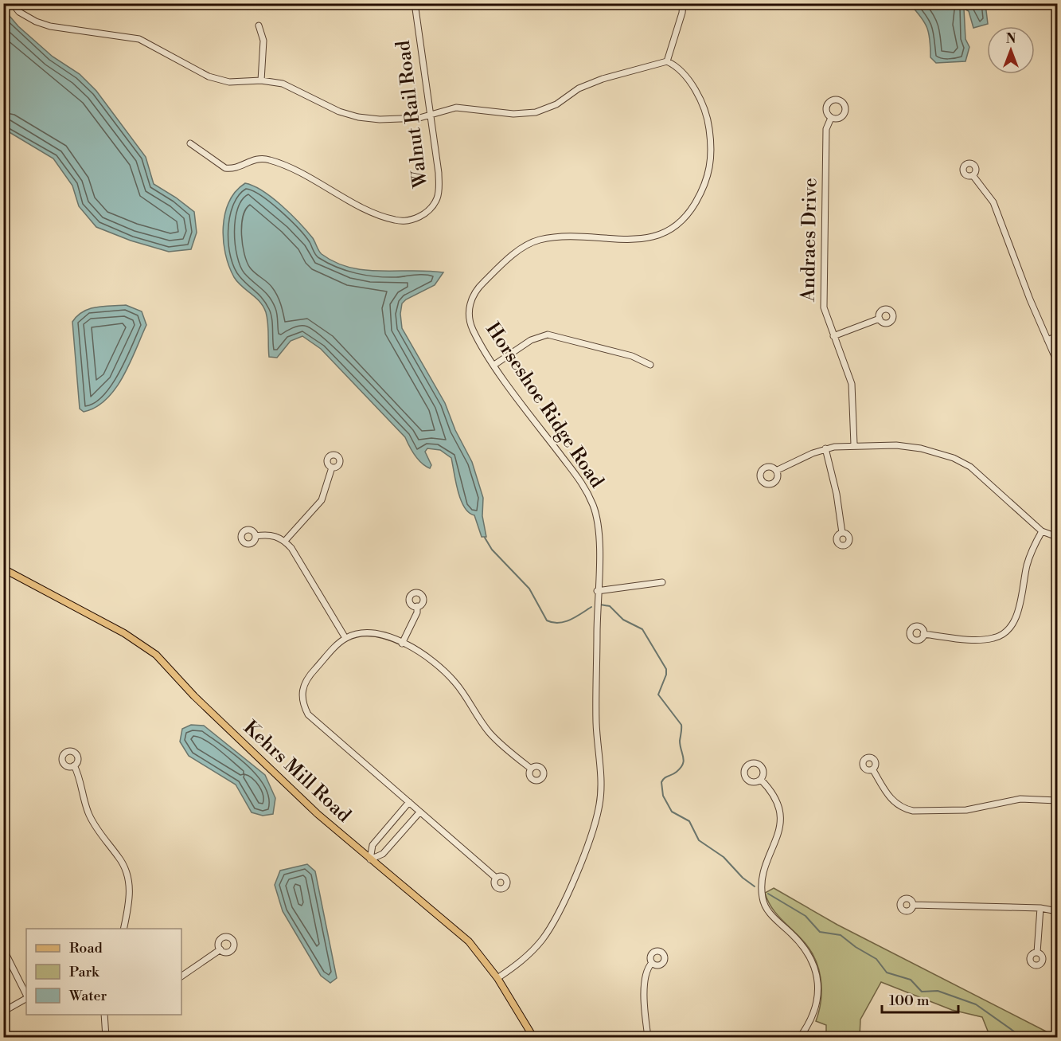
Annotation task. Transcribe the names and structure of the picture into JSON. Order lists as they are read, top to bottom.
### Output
{
  "streets": {
    "main road": ["Kehrs Mill Road"],
    "street": ["Walnut Rail Road", "Andraes Drive", "Horseshoe Ridge Road"]
  },
  "crossings": [
    ["Horseshoe Ridge Road", "Kehrs Mill Road"]
  ],
  "legend": ["Road", "Park", "Water"],
  "scale_bar": "100 m",
  "north": "top"
}
